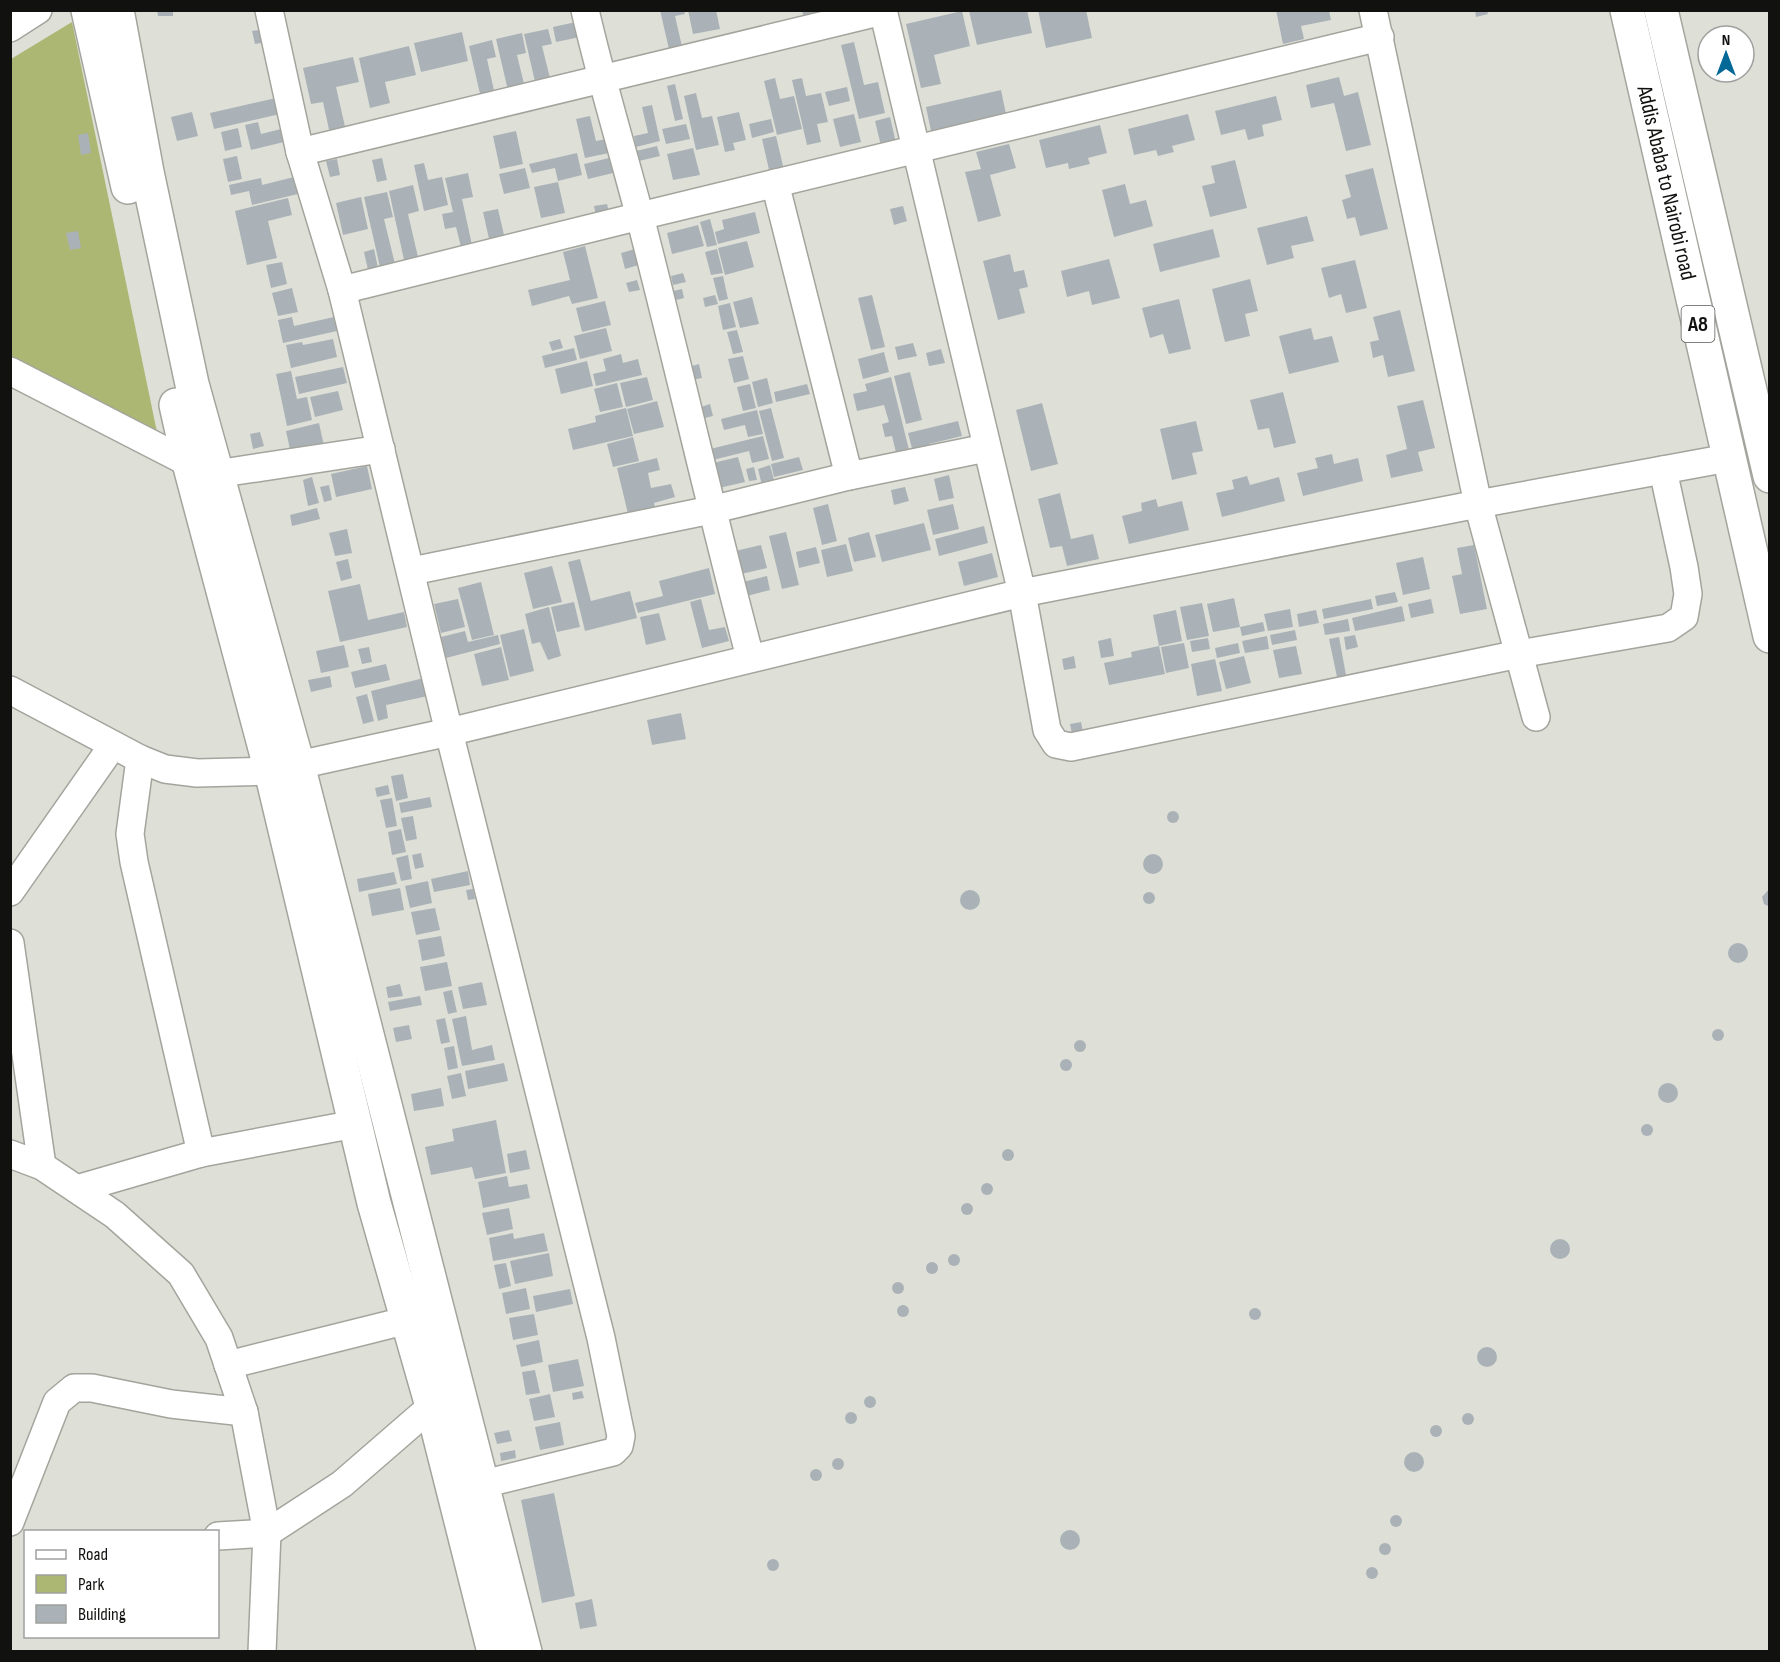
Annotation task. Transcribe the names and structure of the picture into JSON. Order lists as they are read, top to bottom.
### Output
{
  "streets": {
    "main road": ["Addis Ababa to Nairobi road", "A8"]
  },
  "legend": ["Road", "Park", "Building"],
  "north": "top"
}
